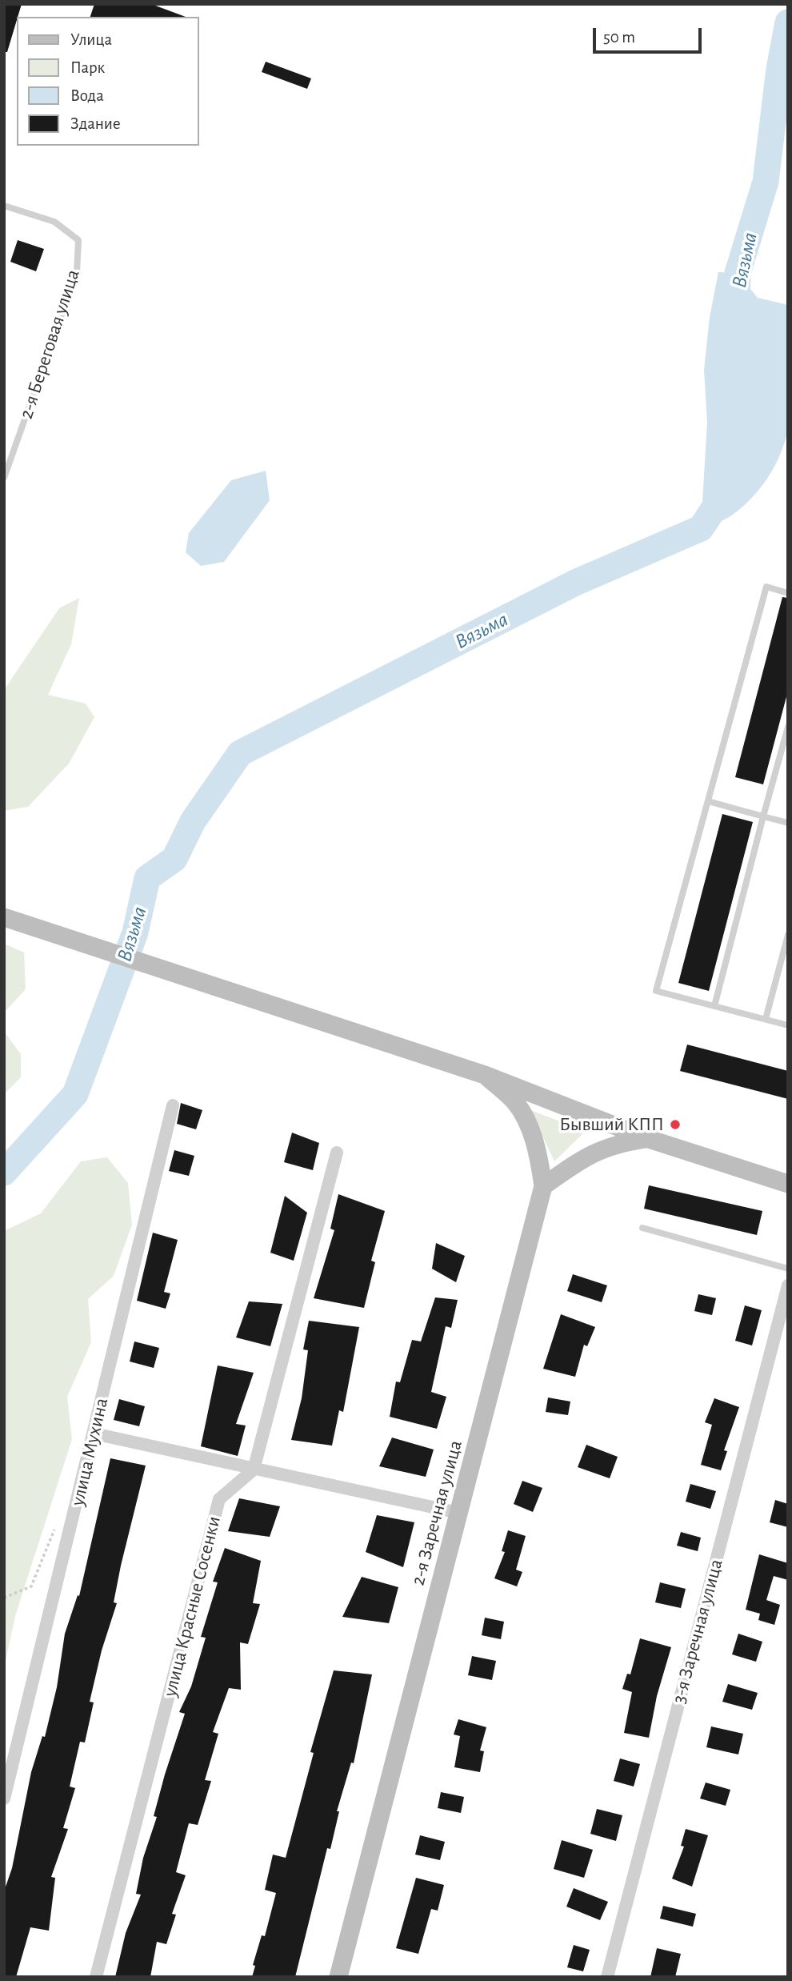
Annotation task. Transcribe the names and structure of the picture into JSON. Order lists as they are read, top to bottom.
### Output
{
  "streets": {
    "main road": ["2-я Заречная улица"],
    "street": ["улица Мухина", "улица Красные Сосенки", "3-я Заречная улица"],
    "lane": ["2-я Береговая улица"]
  },
  "water": ["Вязьма"],
  "places": ["Бывший КПП"],
  "legend": [
    "Улица",
    "Парк",
    "Вода",
    "Здание"
  ],
  "scale_bar": "50 m"
}
